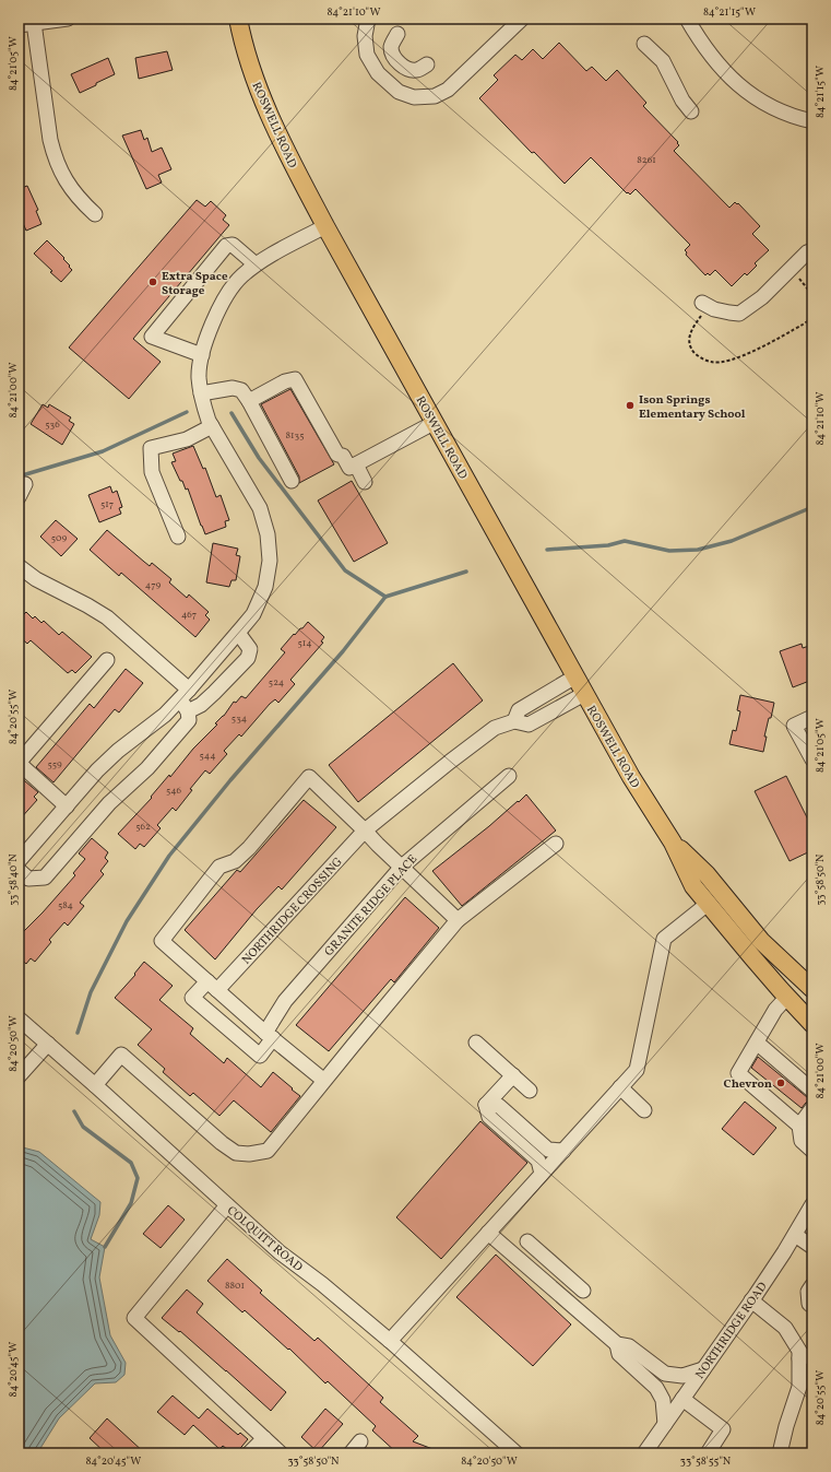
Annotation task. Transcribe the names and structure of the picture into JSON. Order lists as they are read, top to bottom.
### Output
{
  "streets": {
    "main road": ["ROSWELL ROAD"],
    "street": [
      "GRANITE RIDGE PLACE",
      "NORTHRIDGE CROSSING",
      "COLQUITT ROAD",
      "NORTHRIDGE ROAD"
    ]
  },
  "crossings": [
    ["ROSWELL ROAD", "NORTHRIDGE CROSSING"],
    ["GRANITE RIDGE PLACE", "NORTHRIDGE CROSSING"]
  ],
  "places": ["Extra Space Storage", "Ison Springs Elementary School", "Chevron"],
  "house_numbers": [
    "8261",
    "536",
    "8135",
    "517",
    "509",
    "479",
    "467",
    "514",
    "524",
    "534",
    "544",
    "559",
    "546",
    "562",
    "584",
    "8801"
  ],
  "coordinates": [
    "84°21'10\"W",
    "84°21'15\"W",
    "84°21'05\"W",
    "84°21'00\"W",
    "84°20'55\"W",
    "33°58'40\"N",
    "33°58'50\"N",
    "84°20'50\"W",
    "84°20'45\"W",
    "33°58'55\"N"
  ]
}
